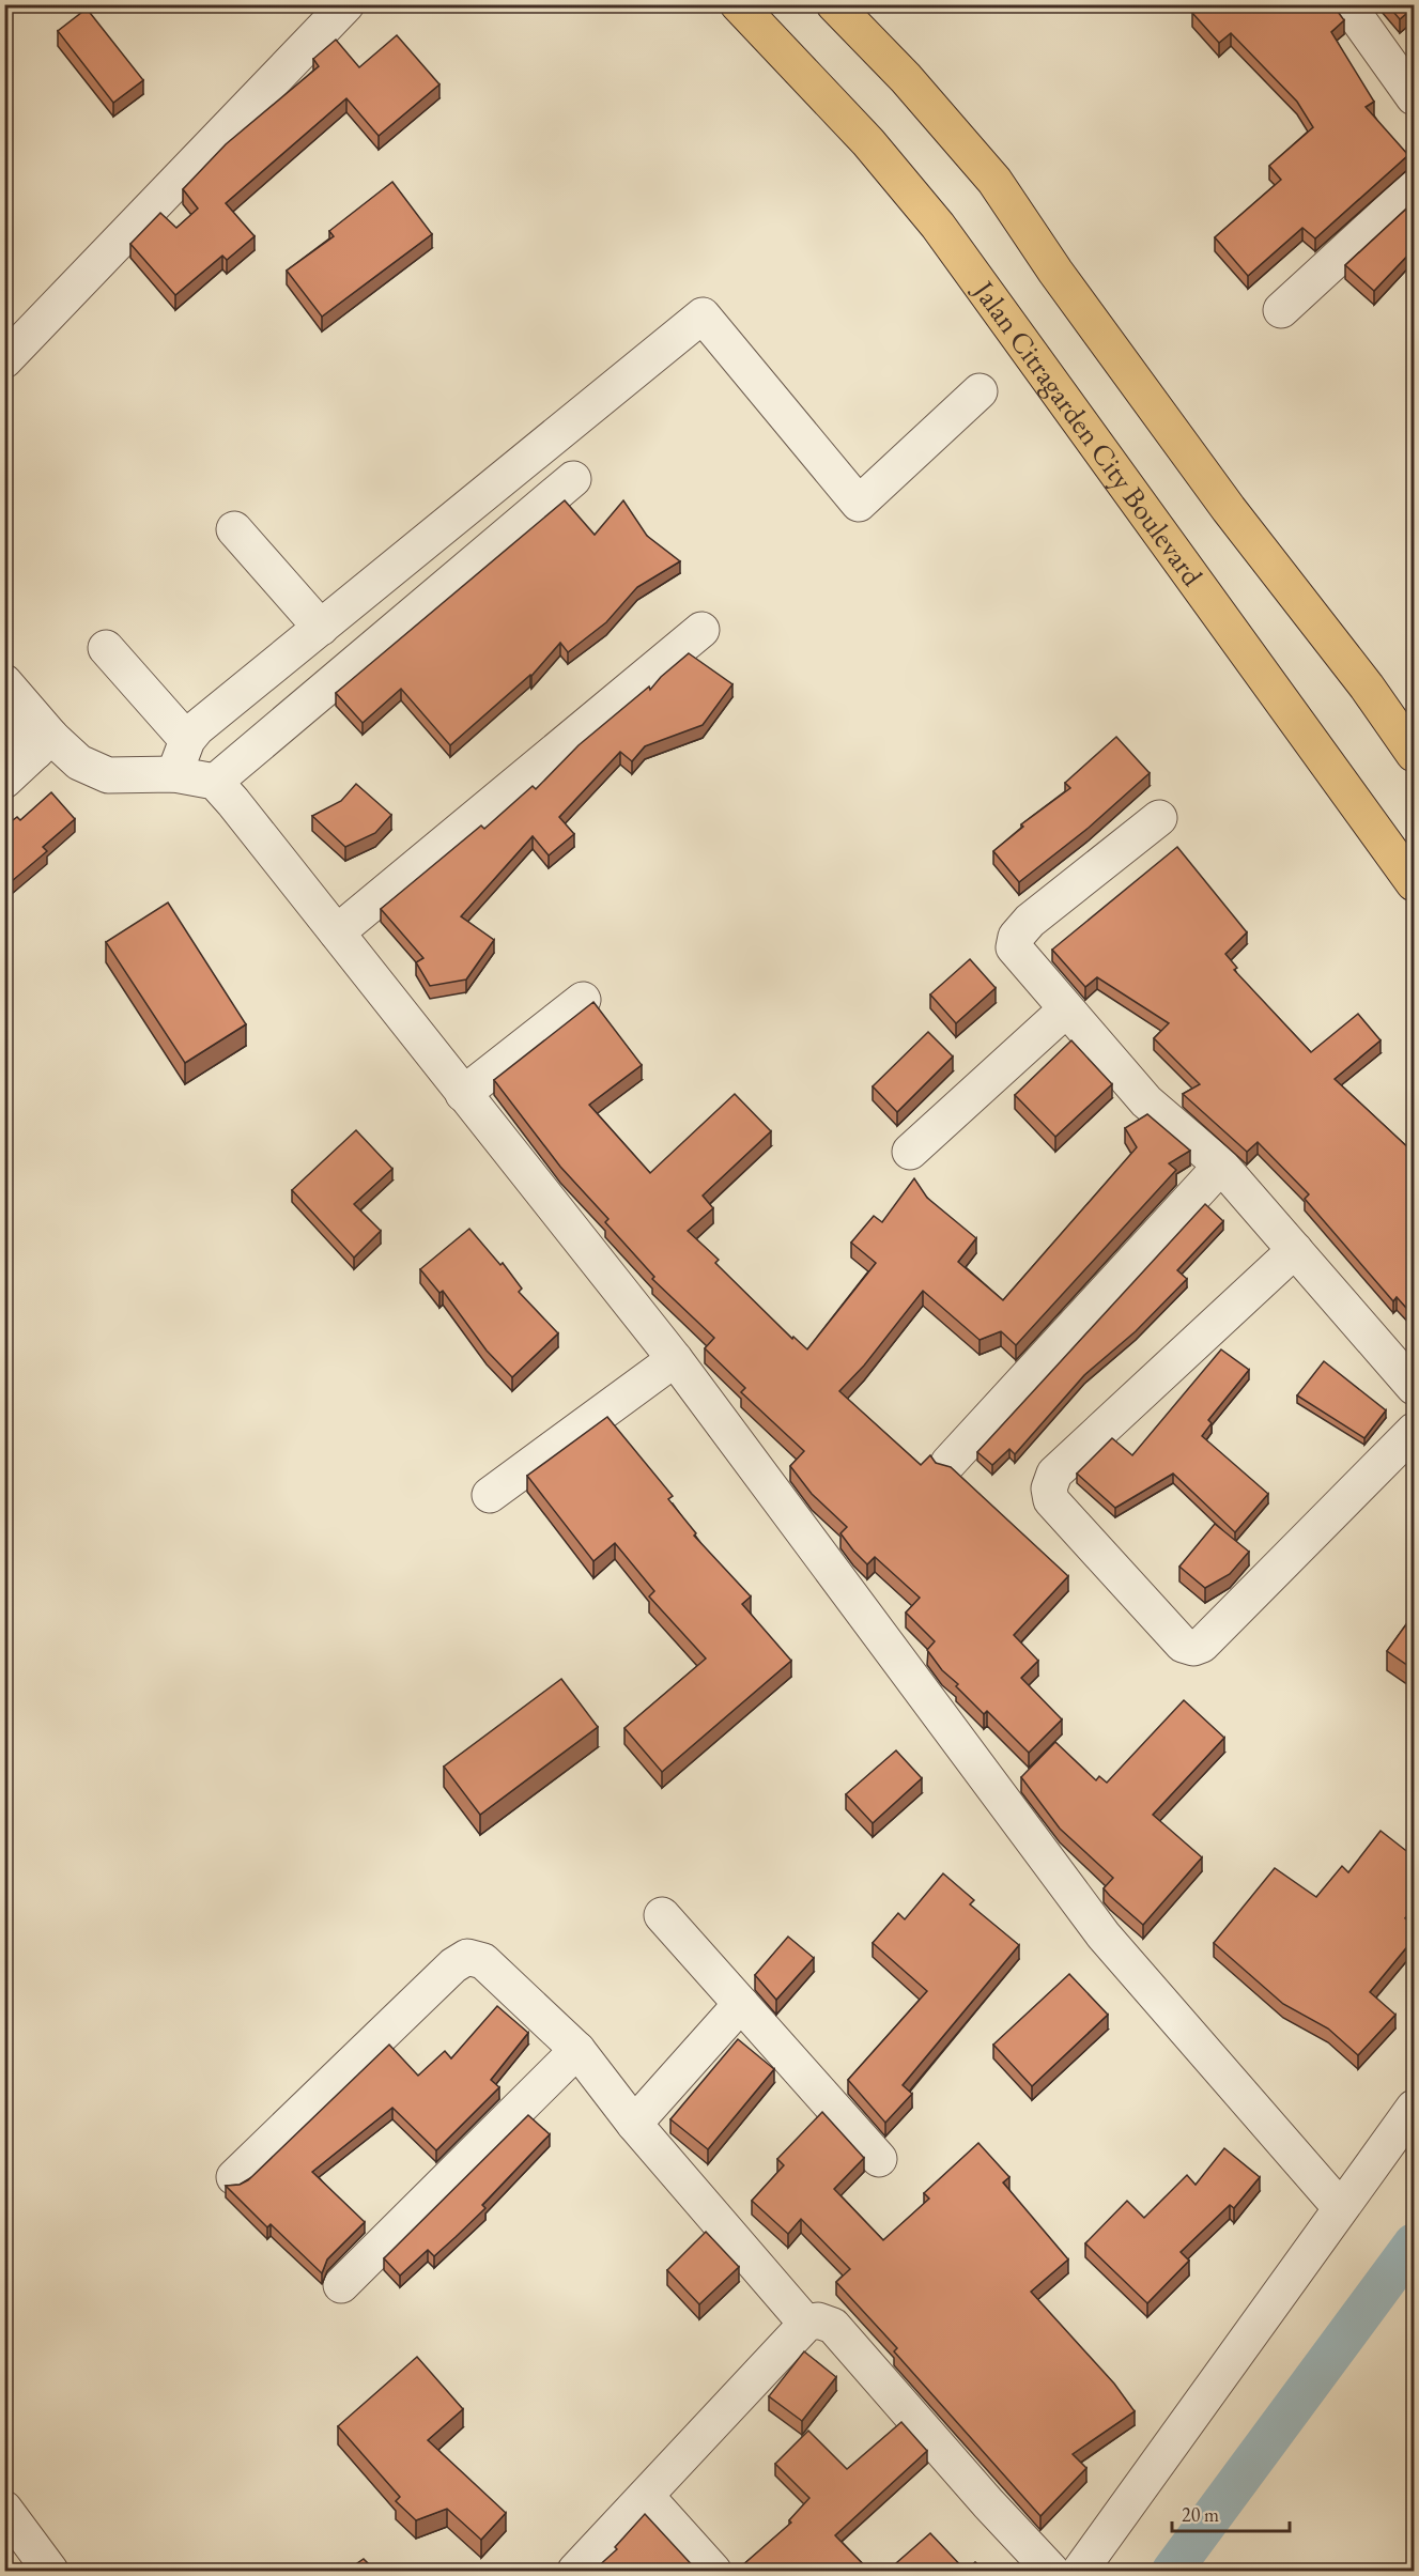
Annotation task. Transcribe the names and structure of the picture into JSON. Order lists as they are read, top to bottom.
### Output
{
  "streets": {
    "main road": ["Jalan Citragarden City Boulevard"]
  },
  "scale_bar": "20 m"
}
